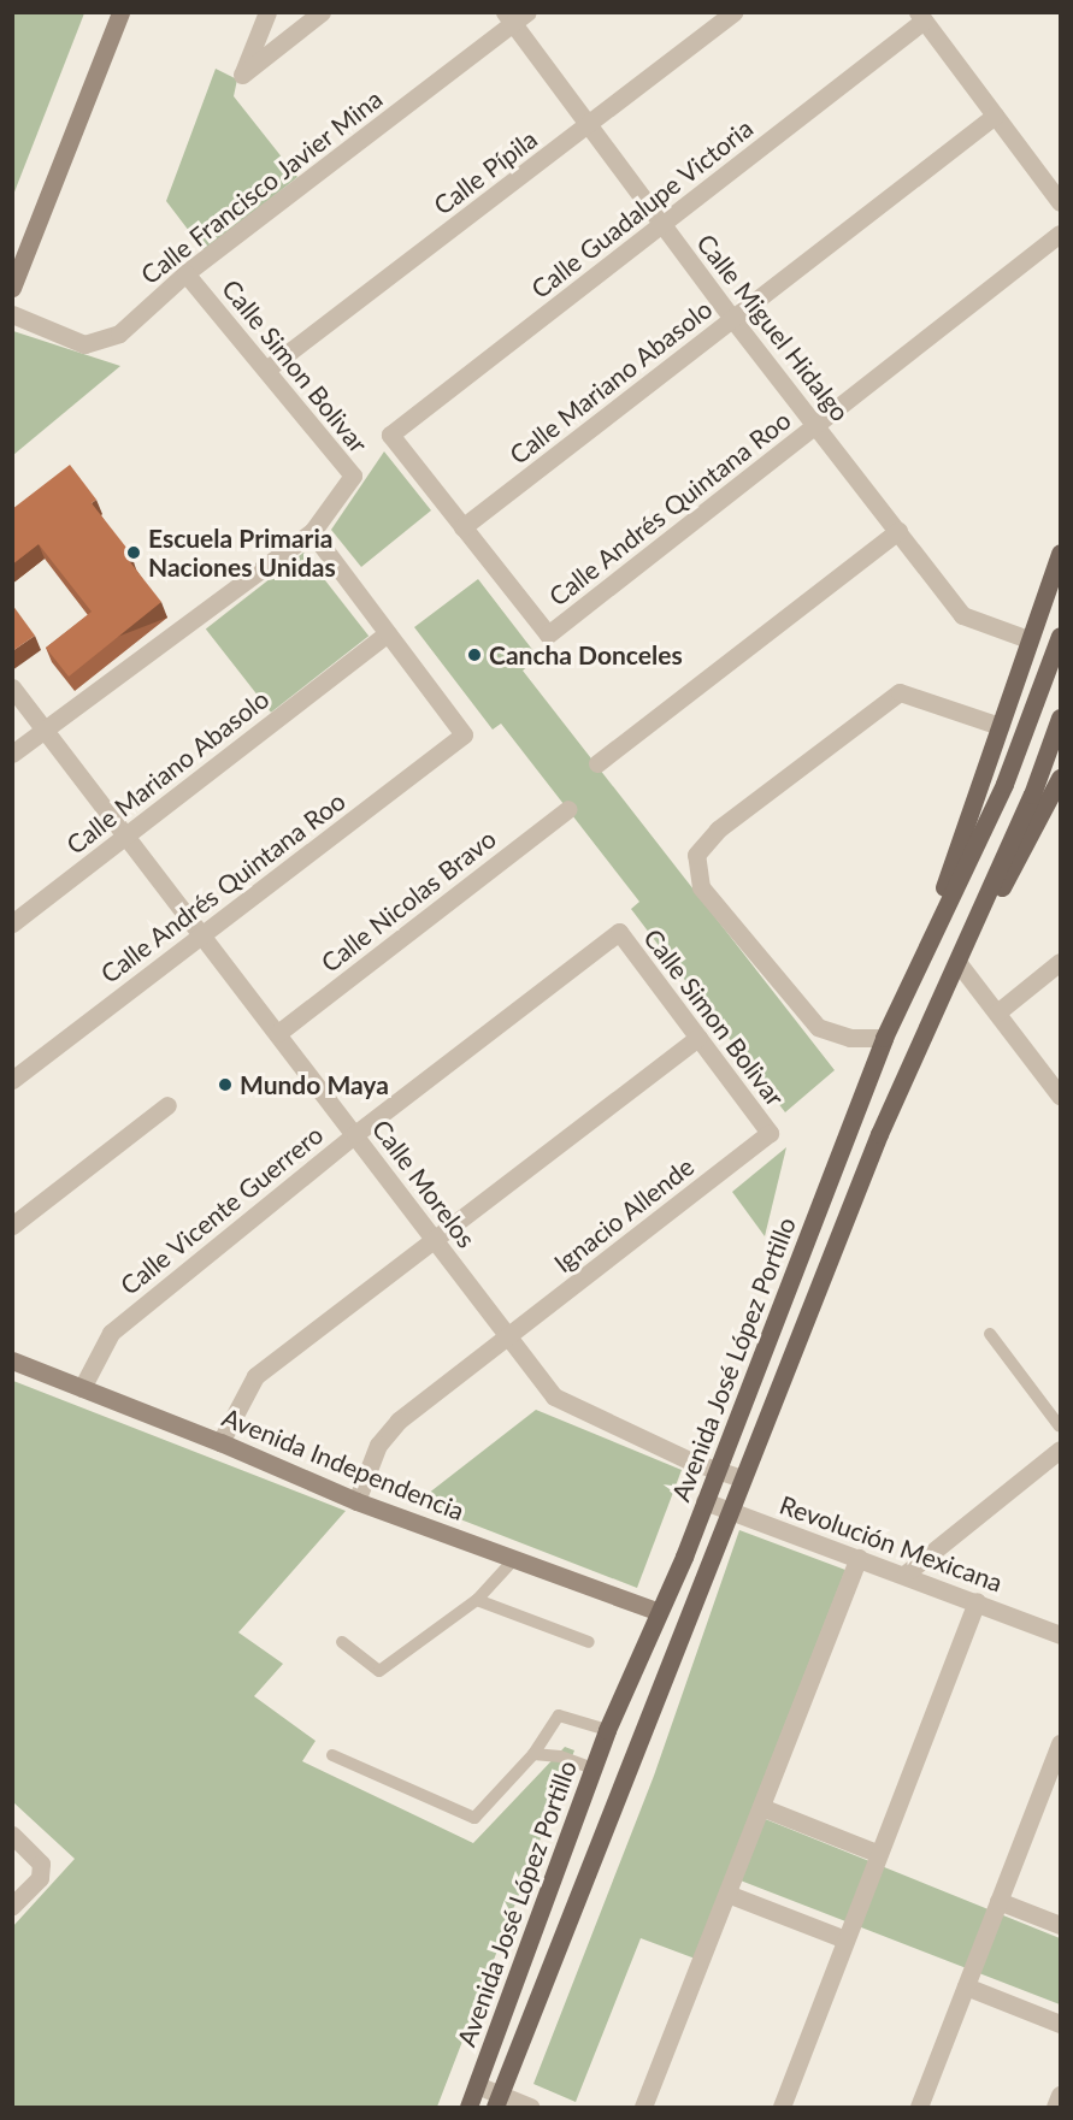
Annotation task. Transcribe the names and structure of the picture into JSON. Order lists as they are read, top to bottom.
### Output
{
  "streets": {
    "main road": ["Avenida José López Portillo"],
    "street": [
      "Calle Pípila",
      "Calle Francisco Javier Mina",
      "Calle Guadalupe Victoria",
      "Calle Miguel Hidalgo",
      "Calle Simon Bolivar",
      "Calle Mariano Abasolo",
      "Calle Andrés Quintana Roo",
      "Calle Nicolas Bravo",
      "Calle Morelos",
      "Calle Vicente Guerrero",
      "Ignacio Allende",
      "Avenida Independencia",
      "Revolución Mexicana"
    ]
  },
  "crossings": [
    ["Calle Pípila", "Calle Miguel Hidalgo"],
    ["Calle Pípila", "Calle Simon Bolivar"],
    ["Calle Francisco Javier Mina", "Calle Miguel Hidalgo"],
    ["Calle Francisco Javier Mina", "Calle Simon Bolivar"],
    ["Calle Guadalupe Victoria", "Calle Miguel Hidalgo"],
    ["Calle Guadalupe Victoria", "Calle Simon Bolivar"],
    ["Calle Miguel Hidalgo", "Calle Mariano Abasolo"],
    ["Calle Miguel Hidalgo", "Calle Andrés Quintana Roo"],
    ["Calle Simon Bolivar", "Calle Mariano Abasolo"],
    ["Calle Simon Bolivar", "Calle Andrés Quintana Roo"],
    ["Calle Simon Bolivar", "Calle Vicente Guerrero"],
    ["Calle Simon Bolivar", "Ignacio Allende"],
    ["Calle Mariano Abasolo", "Calle Andrés Quintana Roo"],
    ["Calle Mariano Abasolo", "Calle Morelos"],
    ["Calle Andrés Quintana Roo", "Calle Morelos"],
    ["Calle Nicolas Bravo", "Calle Morelos"],
    ["Calle Morelos", "Calle Vicente Guerrero"],
    ["Calle Morelos", "Ignacio Allende"],
    ["Calle Morelos", "Avenida José López Portillo"],
    ["Calle Vicente Guerrero", "Avenida Independencia"],
    ["Ignacio Allende", "Avenida Independencia"],
    ["Avenida José López Portillo", "Avenida Independencia"],
    ["Avenida José López Portillo", "Revolución Mexicana"]
  ],
  "places": ["Escuela Primaria Naciones Unidas", "Cancha Donceles", "Mundo Maya"]
}
